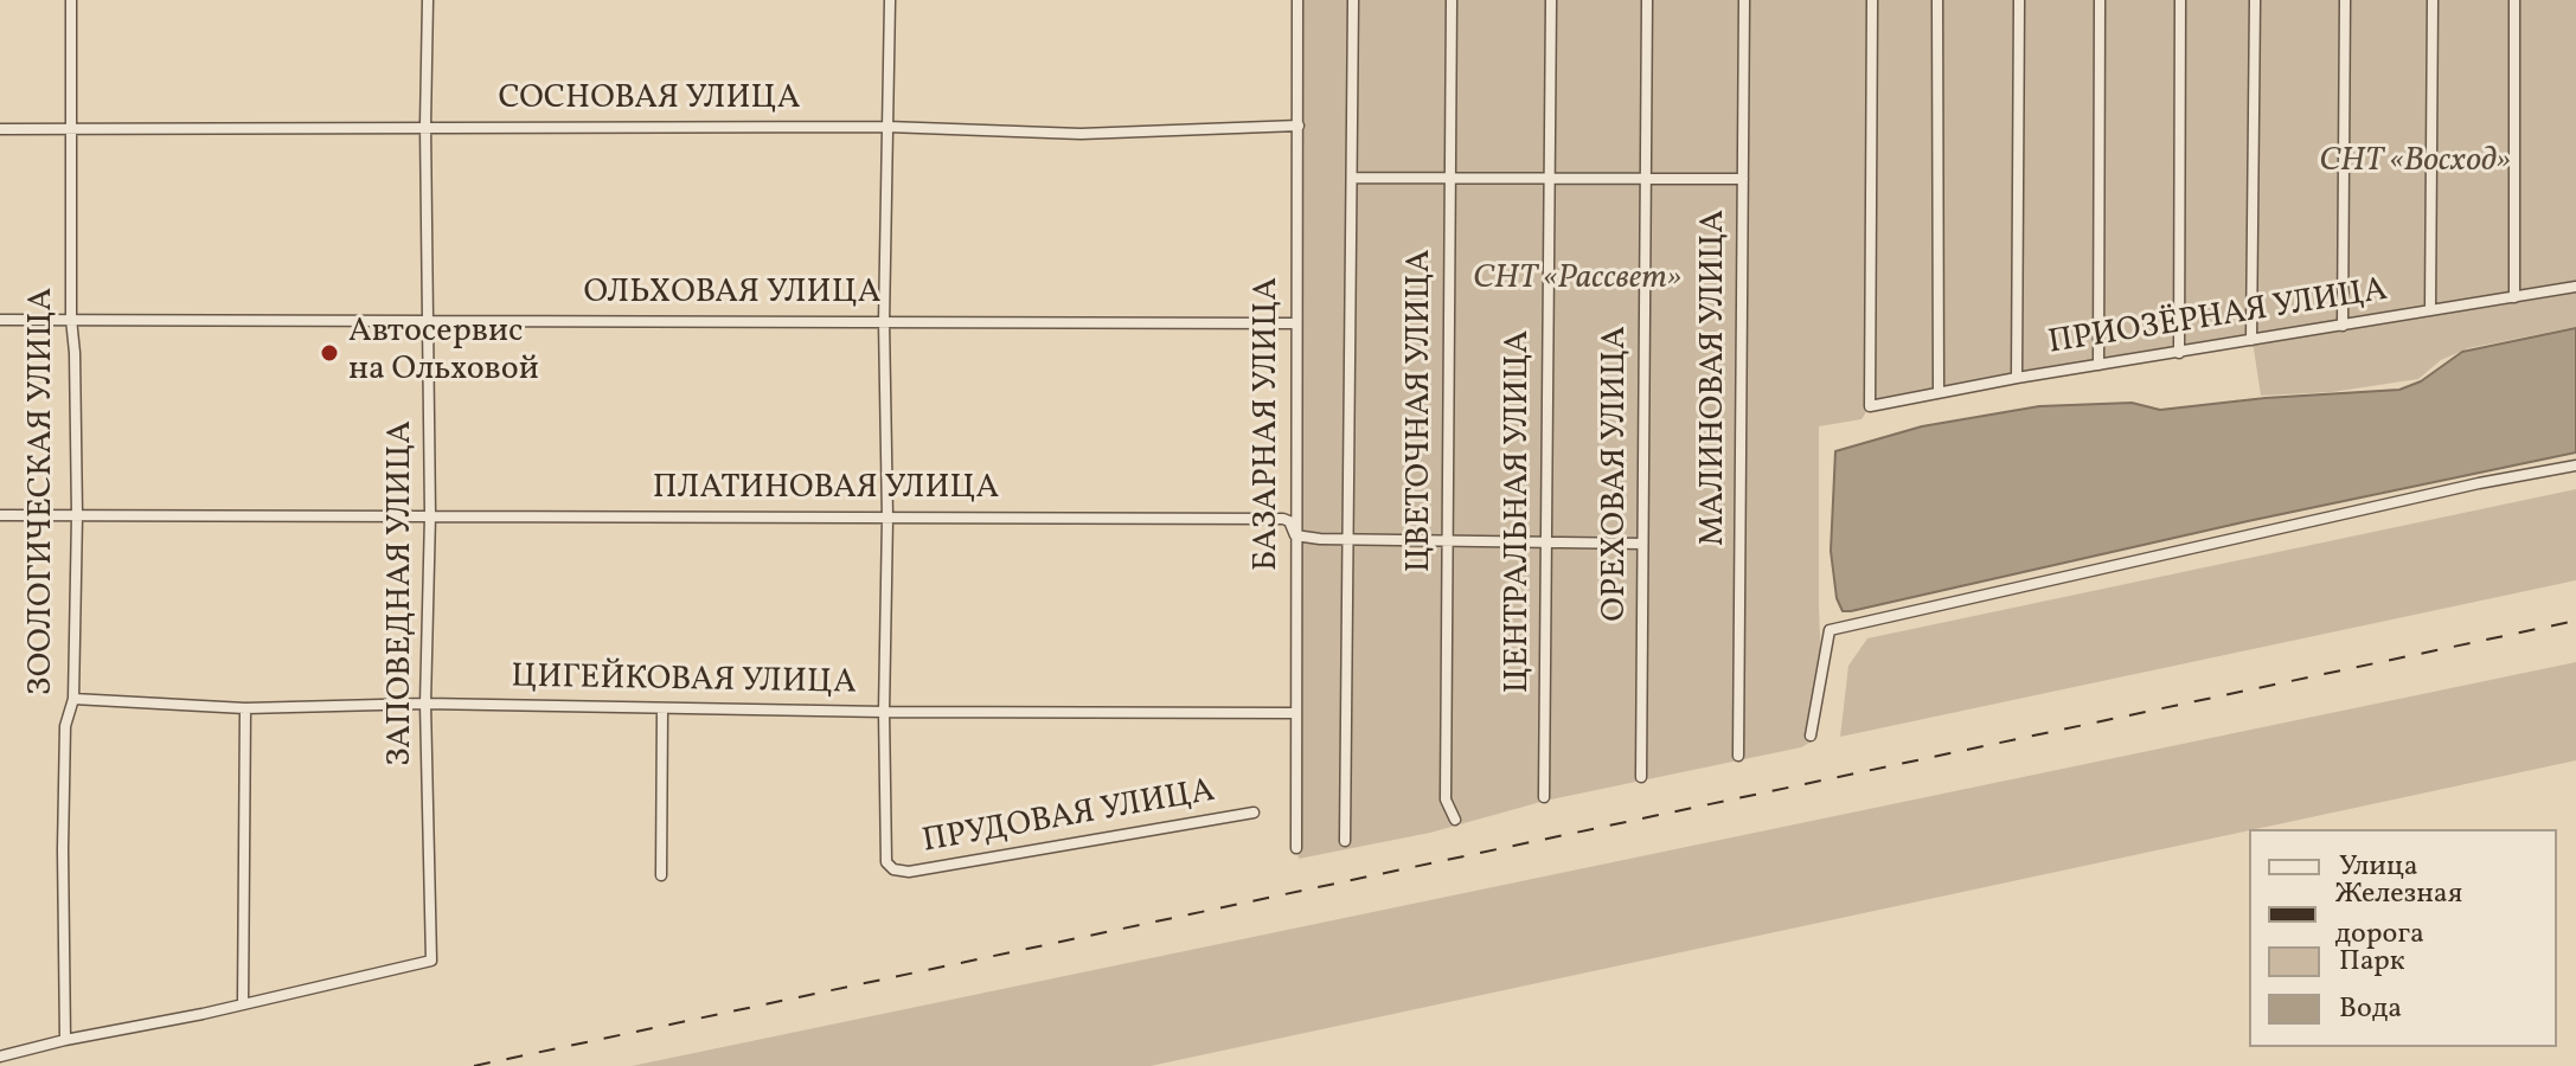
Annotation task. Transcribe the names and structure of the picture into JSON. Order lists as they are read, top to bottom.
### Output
{
  "streets": {
    "street": [
      "СОСНОВАЯ УЛИЦА",
      "ОЛЬХОВАЯ УЛИЦА",
      "ПРИОЗЁРНАЯ УЛИЦА",
      "МАЛИНОВАЯ УЛИЦА",
      "ЦВЕТОЧНАЯ УЛИЦА",
      "БАЗАРНАЯ УЛИЦА",
      "ОРЕХОВАЯ УЛИЦА",
      "ПЛАТИНОВАЯ УЛИЦА",
      "ЗООЛОГИЧЕСКАЯ УЛИЦА",
      "ЦЕНТРАЛЬНАЯ УЛИЦА",
      "ЗАПОВЕДНАЯ УЛИЦА",
      "ЦИГЕЙКОВАЯ УЛИЦА",
      "ПРУДОВАЯ УЛИЦА"
    ]
  },
  "crossings": [
    ["СОСНОВАЯ УЛИЦА", "БАЗАРНАЯ УЛИЦА"],
    ["СОСНОВАЯ УЛИЦА", "ЗООЛОГИЧЕСКАЯ УЛИЦА"],
    ["СОСНОВАЯ УЛИЦА", "ЗАПОВЕДНАЯ УЛИЦА"],
    ["ОЛЬХОВАЯ УЛИЦА", "БАЗАРНАЯ УЛИЦА"],
    ["ОЛЬХОВАЯ УЛИЦА", "ЗООЛОГИЧЕСКАЯ УЛИЦА"],
    ["ОЛЬХОВАЯ УЛИЦА", "ЗАПОВЕДНАЯ УЛИЦА"],
    ["ЦВЕТОЧНАЯ УЛИЦА", "ПЛАТИНОВАЯ УЛИЦА"],
    ["БАЗАРНАЯ УЛИЦА", "ПЛАТИНОВАЯ УЛИЦА"],
    ["БАЗАРНАЯ УЛИЦА", "ЦИГЕЙКОВАЯ УЛИЦА"],
    ["ОРЕХОВАЯ УЛИЦА", "ПЛАТИНОВАЯ УЛИЦА"],
    ["ПЛАТИНОВАЯ УЛИЦА", "ЗООЛОГИЧЕСКАЯ УЛИЦА"],
    ["ПЛАТИНОВАЯ УЛИЦА", "ЦЕНТРАЛЬНАЯ УЛИЦА"],
    ["ПЛАТИНОВАЯ УЛИЦА", "ЗАПОВЕДНАЯ УЛИЦА"],
    ["ЗООЛОГИЧЕСКАЯ УЛИЦА", "ЦИГЕЙКОВАЯ УЛИЦА"],
    ["ЗАПОВЕДНАЯ УЛИЦА", "ЦИГЕЙКОВАЯ УЛИЦА"],
    ["ЦИГЕЙКОВАЯ УЛИЦА", "ПРУДОВАЯ УЛИЦА"]
  ],
  "parks": ["СНТ «Восход»", "СНТ «Рассвет»"],
  "places": ["Автосервис на Ольховой"],
  "legend": [
    "Улица",
    "Железная дорога",
    "Парк",
    "Вода"
  ]
}
